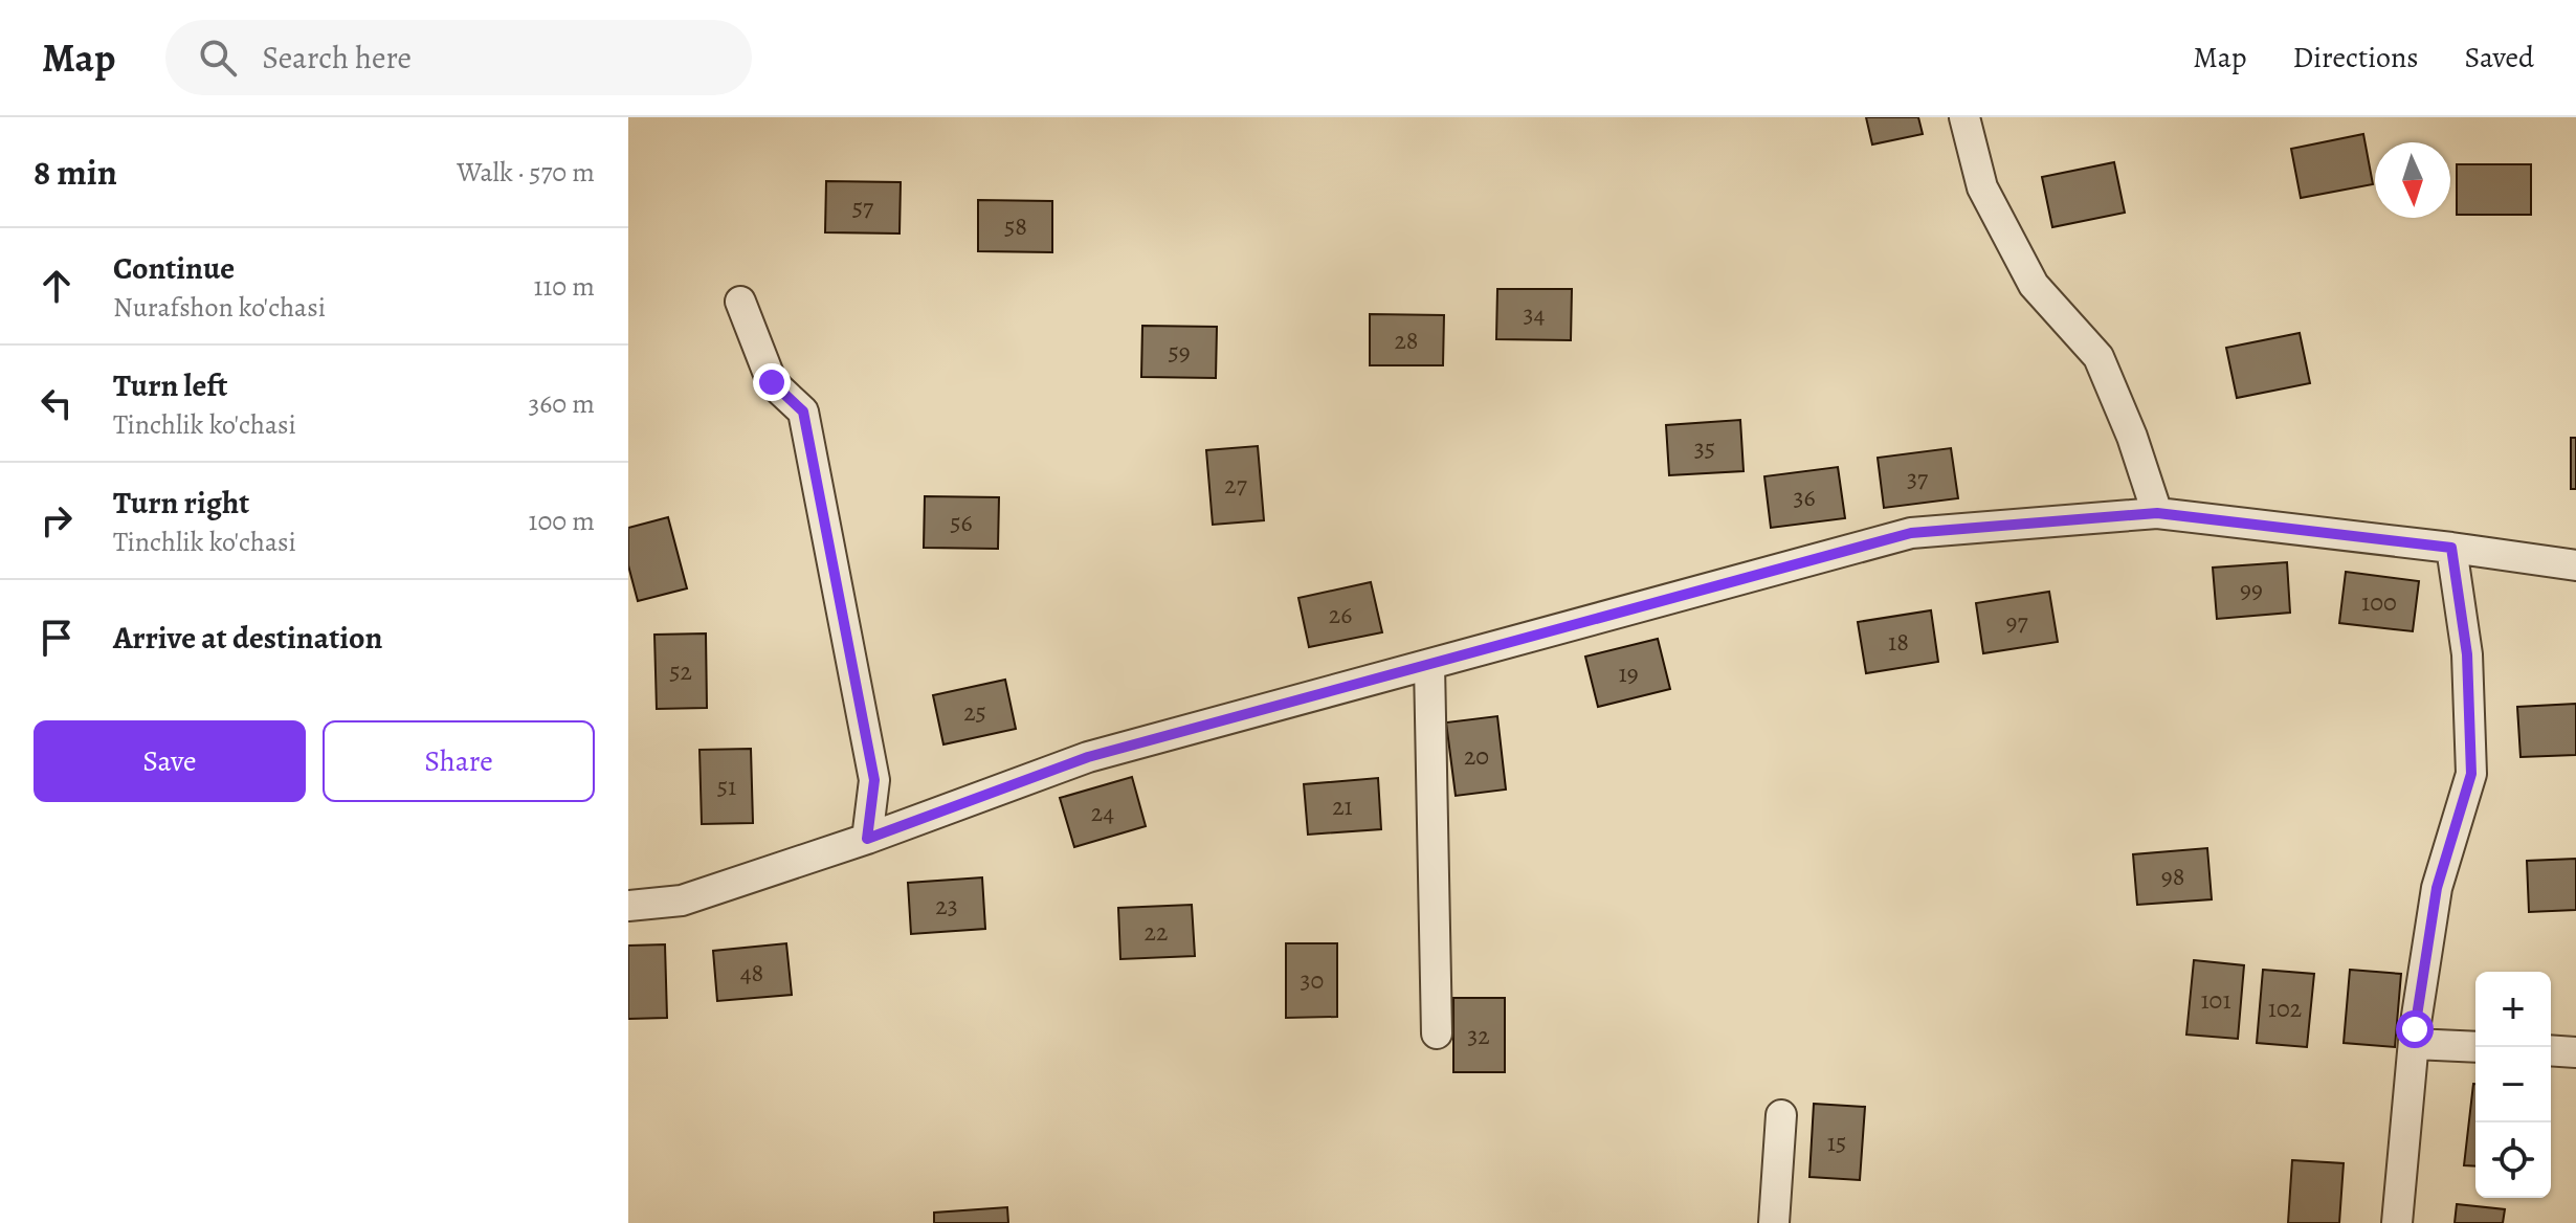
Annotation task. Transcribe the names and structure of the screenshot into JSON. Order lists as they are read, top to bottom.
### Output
{
  "house_numbers": [
    "57",
    "58",
    "34",
    "28",
    "59",
    "35",
    "37",
    "27",
    "36",
    "56",
    "99",
    "100",
    "26",
    "97",
    "18",
    "52",
    "19",
    "25",
    "20",
    "51",
    "21",
    "24",
    "98",
    "23",
    "22",
    "48",
    "30",
    "101",
    "102",
    "32",
    "15"
  ],
  "north": "bottom",
  "page": {
    "header": "Map",
    "search": "Search here",
    "nav": ["Map", "Directions", "Saved"],
    "heading": ["8 min", "Walk · 570 m"],
    "list": [
      ["Continue", "Nurafshon ko'chasi", "110 m"],
      ["Turn left", "Tinchlik ko'chasi", "360 m"],
      ["Turn right", "Tinchlik ko'chasi", "100 m"],
      "Arrive at destination"
    ],
    "buttons": ["Save", "Share"],
    "map_buttons": ["+", "−"]
  }
}
